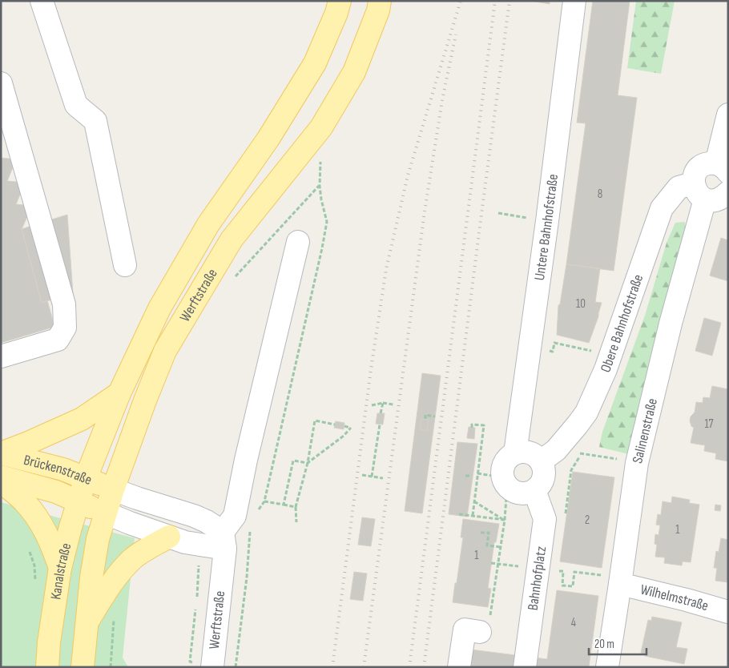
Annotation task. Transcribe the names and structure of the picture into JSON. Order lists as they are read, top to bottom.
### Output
{
  "streets": {
    "main road": ["Werftstraße", "Brückenstraße", "Kanalstraße"],
    "street": [
      "Untere Bahnhofstraße",
      "Obere Bahnhofstraße",
      "Salinenstraße",
      "Bahnhofplatz",
      "Wilhelmstraße"
    ]
  },
  "crossings": [
    ["Untere Bahnhofstraße", "Obere Bahnhofstraße"],
    ["Untere Bahnhofstraße", "Bahnhofplatz"],
    ["Werftstraße", "Brückenstraße"],
    ["Werftstraße", "Kanalstraße"],
    ["Obere Bahnhofstraße", "Salinenstraße"],
    ["Obere Bahnhofstraße", "Bahnhofplatz"],
    ["Salinenstraße", "Wilhelmstraße"],
    ["Brückenstraße", "Kanalstraße"]
  ],
  "house_numbers": [
    "8",
    "10",
    "17",
    "2",
    "1",
    "1",
    "4"
  ],
  "scale_bar": "20 m"
}
